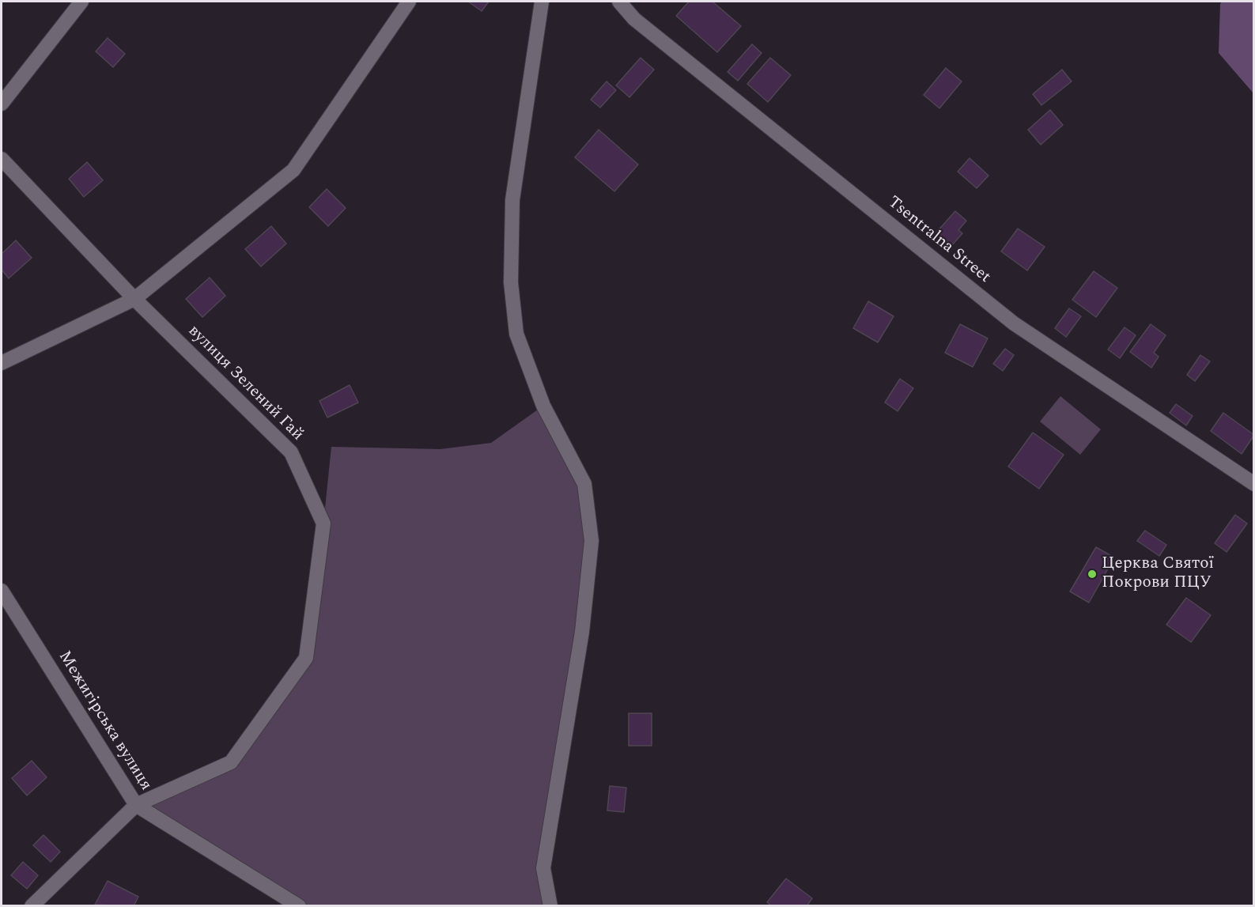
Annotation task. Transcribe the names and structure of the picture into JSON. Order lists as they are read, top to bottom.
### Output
{
  "streets": {
    "street": ["Tsentralna Street", "вулиця Зелений Гай", "Межигірська вулиця"]
  },
  "crossings": [
    ["вулиця Зелений Гай", "Межигірська вулиця"]
  ],
  "places": ["Церква Святої Покрови ПЦУ"]
}
